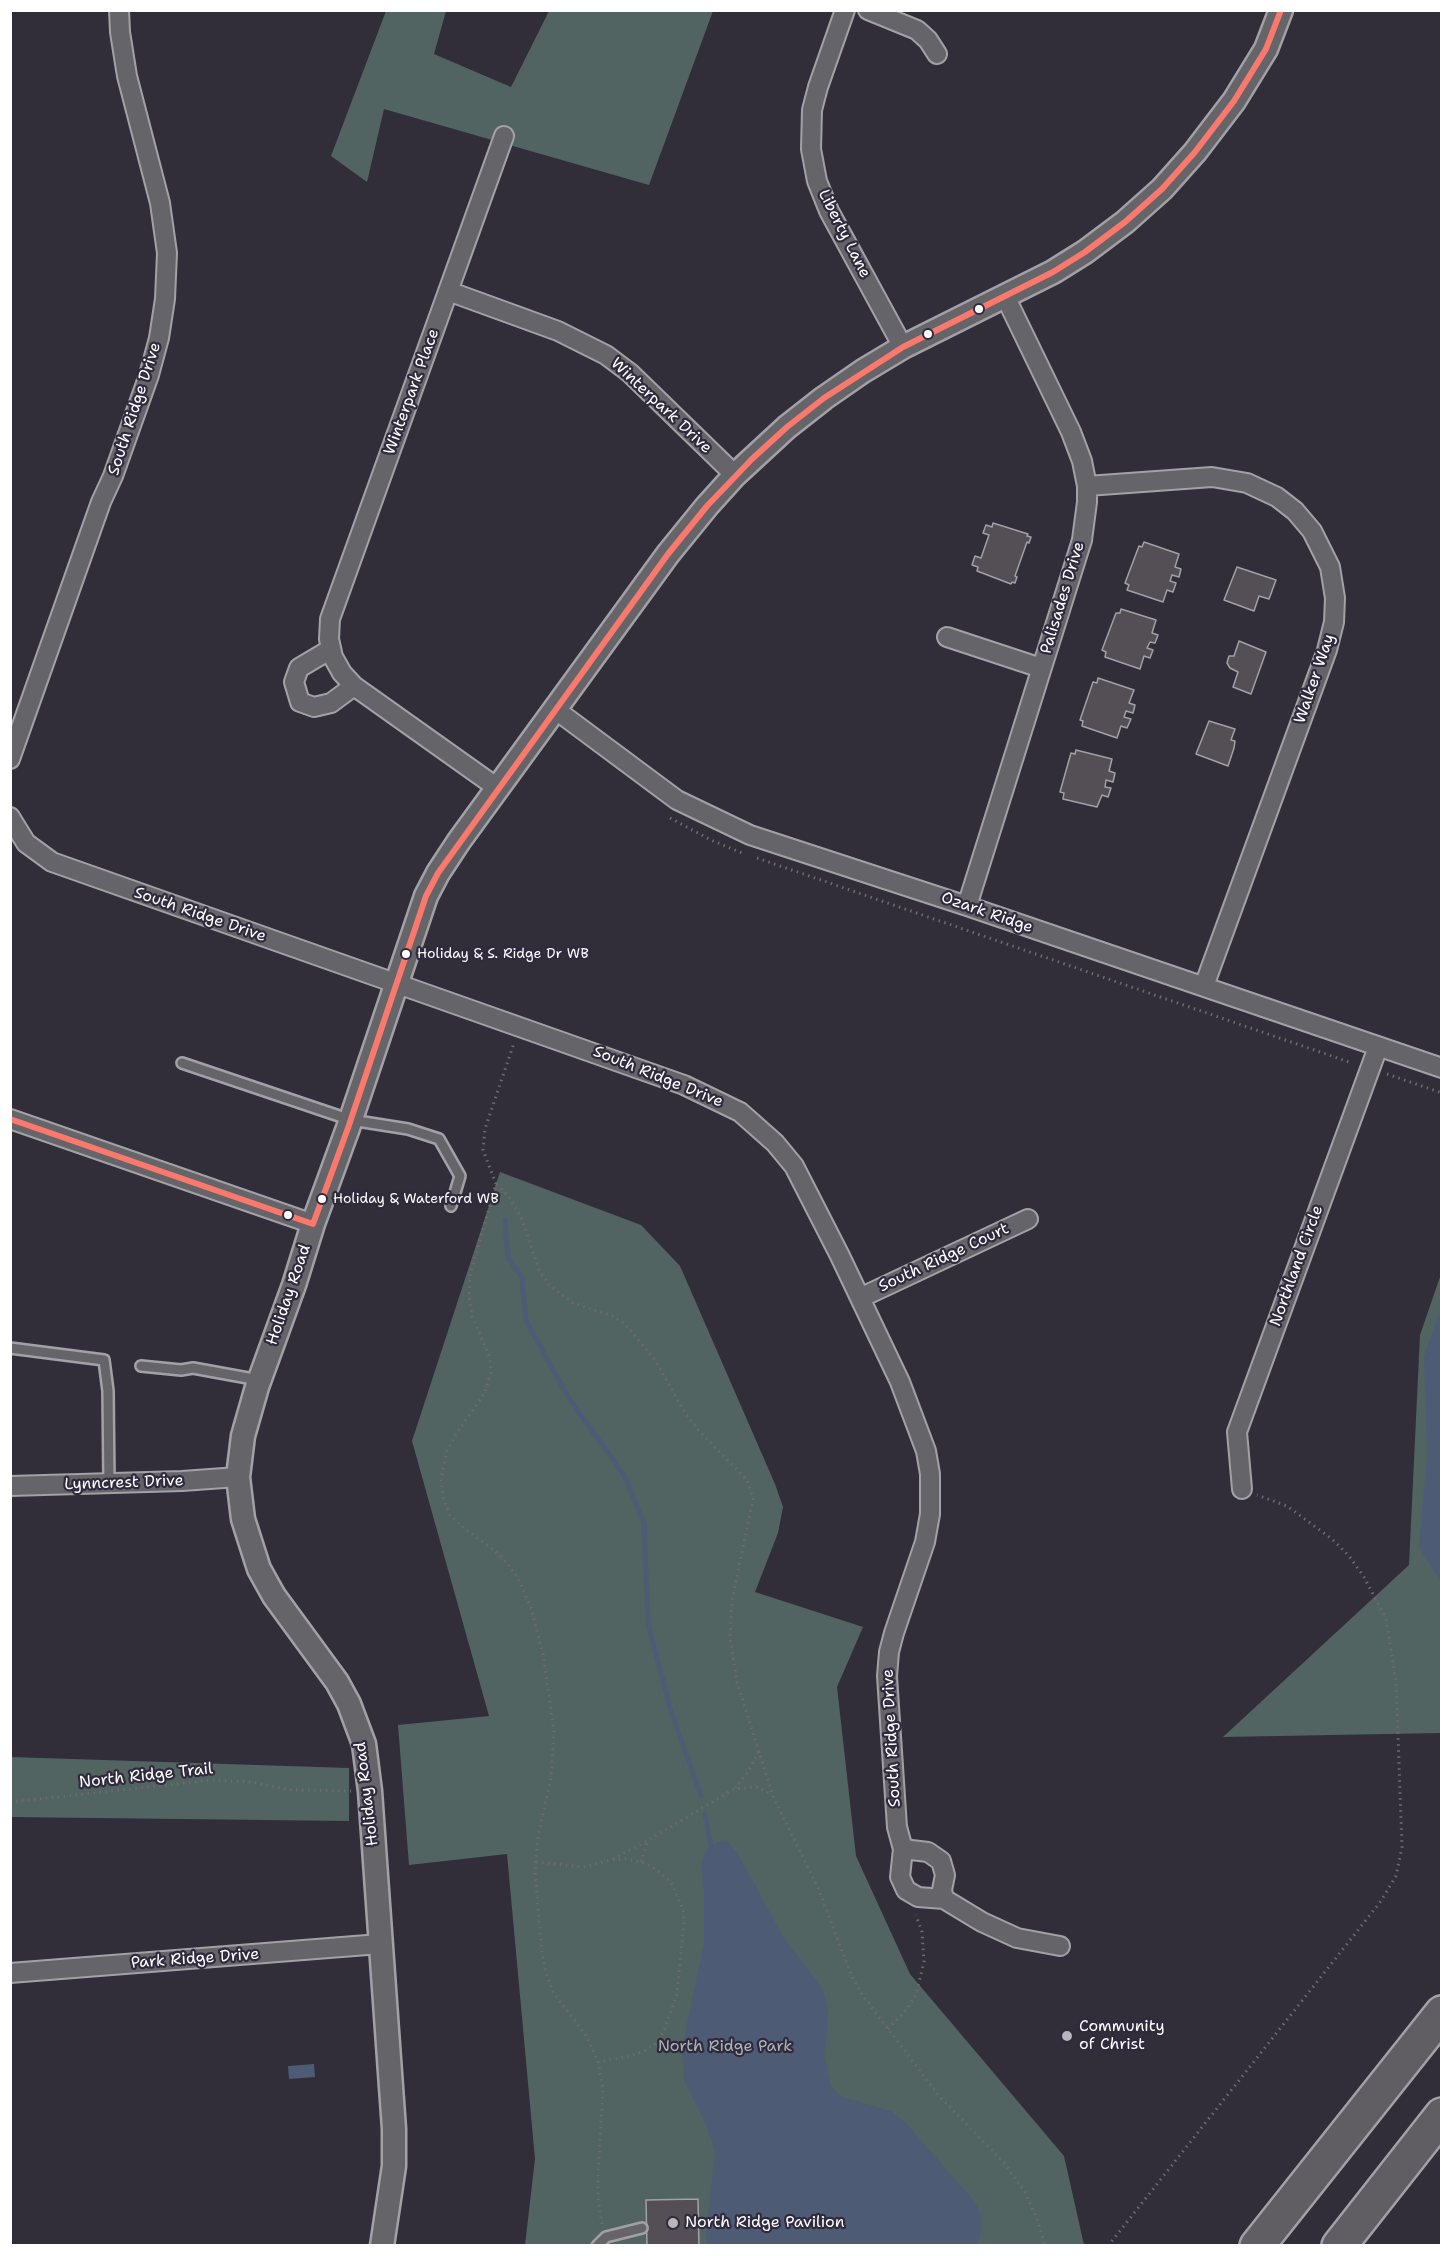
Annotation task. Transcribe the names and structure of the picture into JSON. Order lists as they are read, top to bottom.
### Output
{
  "streets": {
    "street": [
      "Liberty Lane",
      "Winterpark Place",
      "Winterpark Drive",
      "South Ridge Drive",
      "Palisades Drive",
      "Walker Way",
      "Ozark Ridge",
      "South Ridge Court",
      "Northland Circle",
      "Holiday Road",
      "Lynncrest Drive",
      "Park Ridge Drive"
    ],
    "path": ["North Ridge Trail"]
  },
  "crossings": [
    ["Liberty Lane", "Holiday Road"],
    ["Winterpark Place", "Winterpark Drive"],
    ["Winterpark Place", "Holiday Road"],
    ["Winterpark Drive", "Holiday Road"],
    ["South Ridge Drive", "South Ridge Court"],
    ["South Ridge Drive", "Holiday Road"],
    ["Palisades Drive", "Walker Way"],
    ["Palisades Drive", "Ozark Ridge"],
    ["Palisades Drive", "Holiday Road"],
    ["Walker Way", "Ozark Ridge"],
    ["Ozark Ridge", "Northland Circle"],
    ["Ozark Ridge", "Holiday Road"],
    ["Holiday Road", "Lynncrest Drive"],
    ["Holiday Road", "North Ridge Trail"],
    ["Holiday Road", "Park Ridge Drive"]
  ],
  "parks": ["North Ridge Park"],
  "places": [
    "Holiday & S. Ridge Dr WB",
    "Holiday & Waterford WB",
    "Community of Christ",
    "North Ridge Pavilion"
  ]
}
